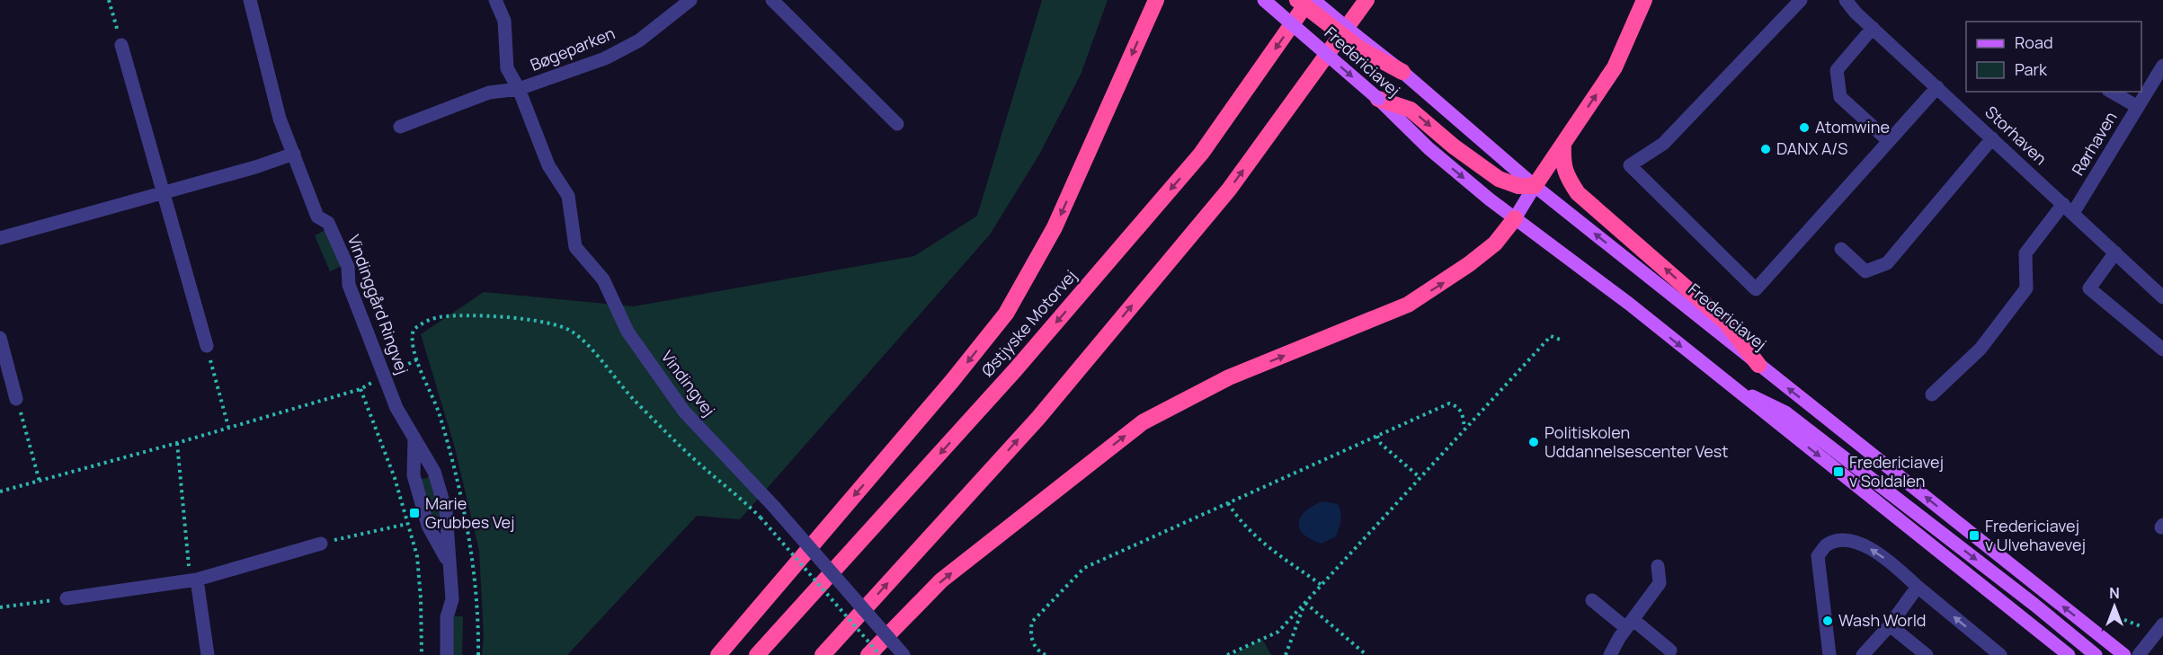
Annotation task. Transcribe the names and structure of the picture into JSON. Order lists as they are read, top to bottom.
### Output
{
  "streets": {
    "highway": ["Østjyske Motorvej"],
    "main road": ["Fredericiavej"],
    "street": [
      "Bøgeparken",
      "Storhaven",
      "Rørhaven",
      "Vindinggård Ringvej",
      "Vindingvej"
    ]
  },
  "crossings": [
    ["Bøgeparken", "Vindingvej"],
    ["Storhaven", "Rørhaven"]
  ],
  "places": {
    "other": [
      "Atomwine",
      "DANX A/S",
      "Politiskolen Uddannelsescenter Vest",
      "Wash World"
    ],
    "transit": ["Fredericiavej v Soldalen", "Marie Grubbes Vej", "Fredericiavej v Ulvehavevej"]
  },
  "legend": ["Road", "Park"],
  "north": "top"
}
